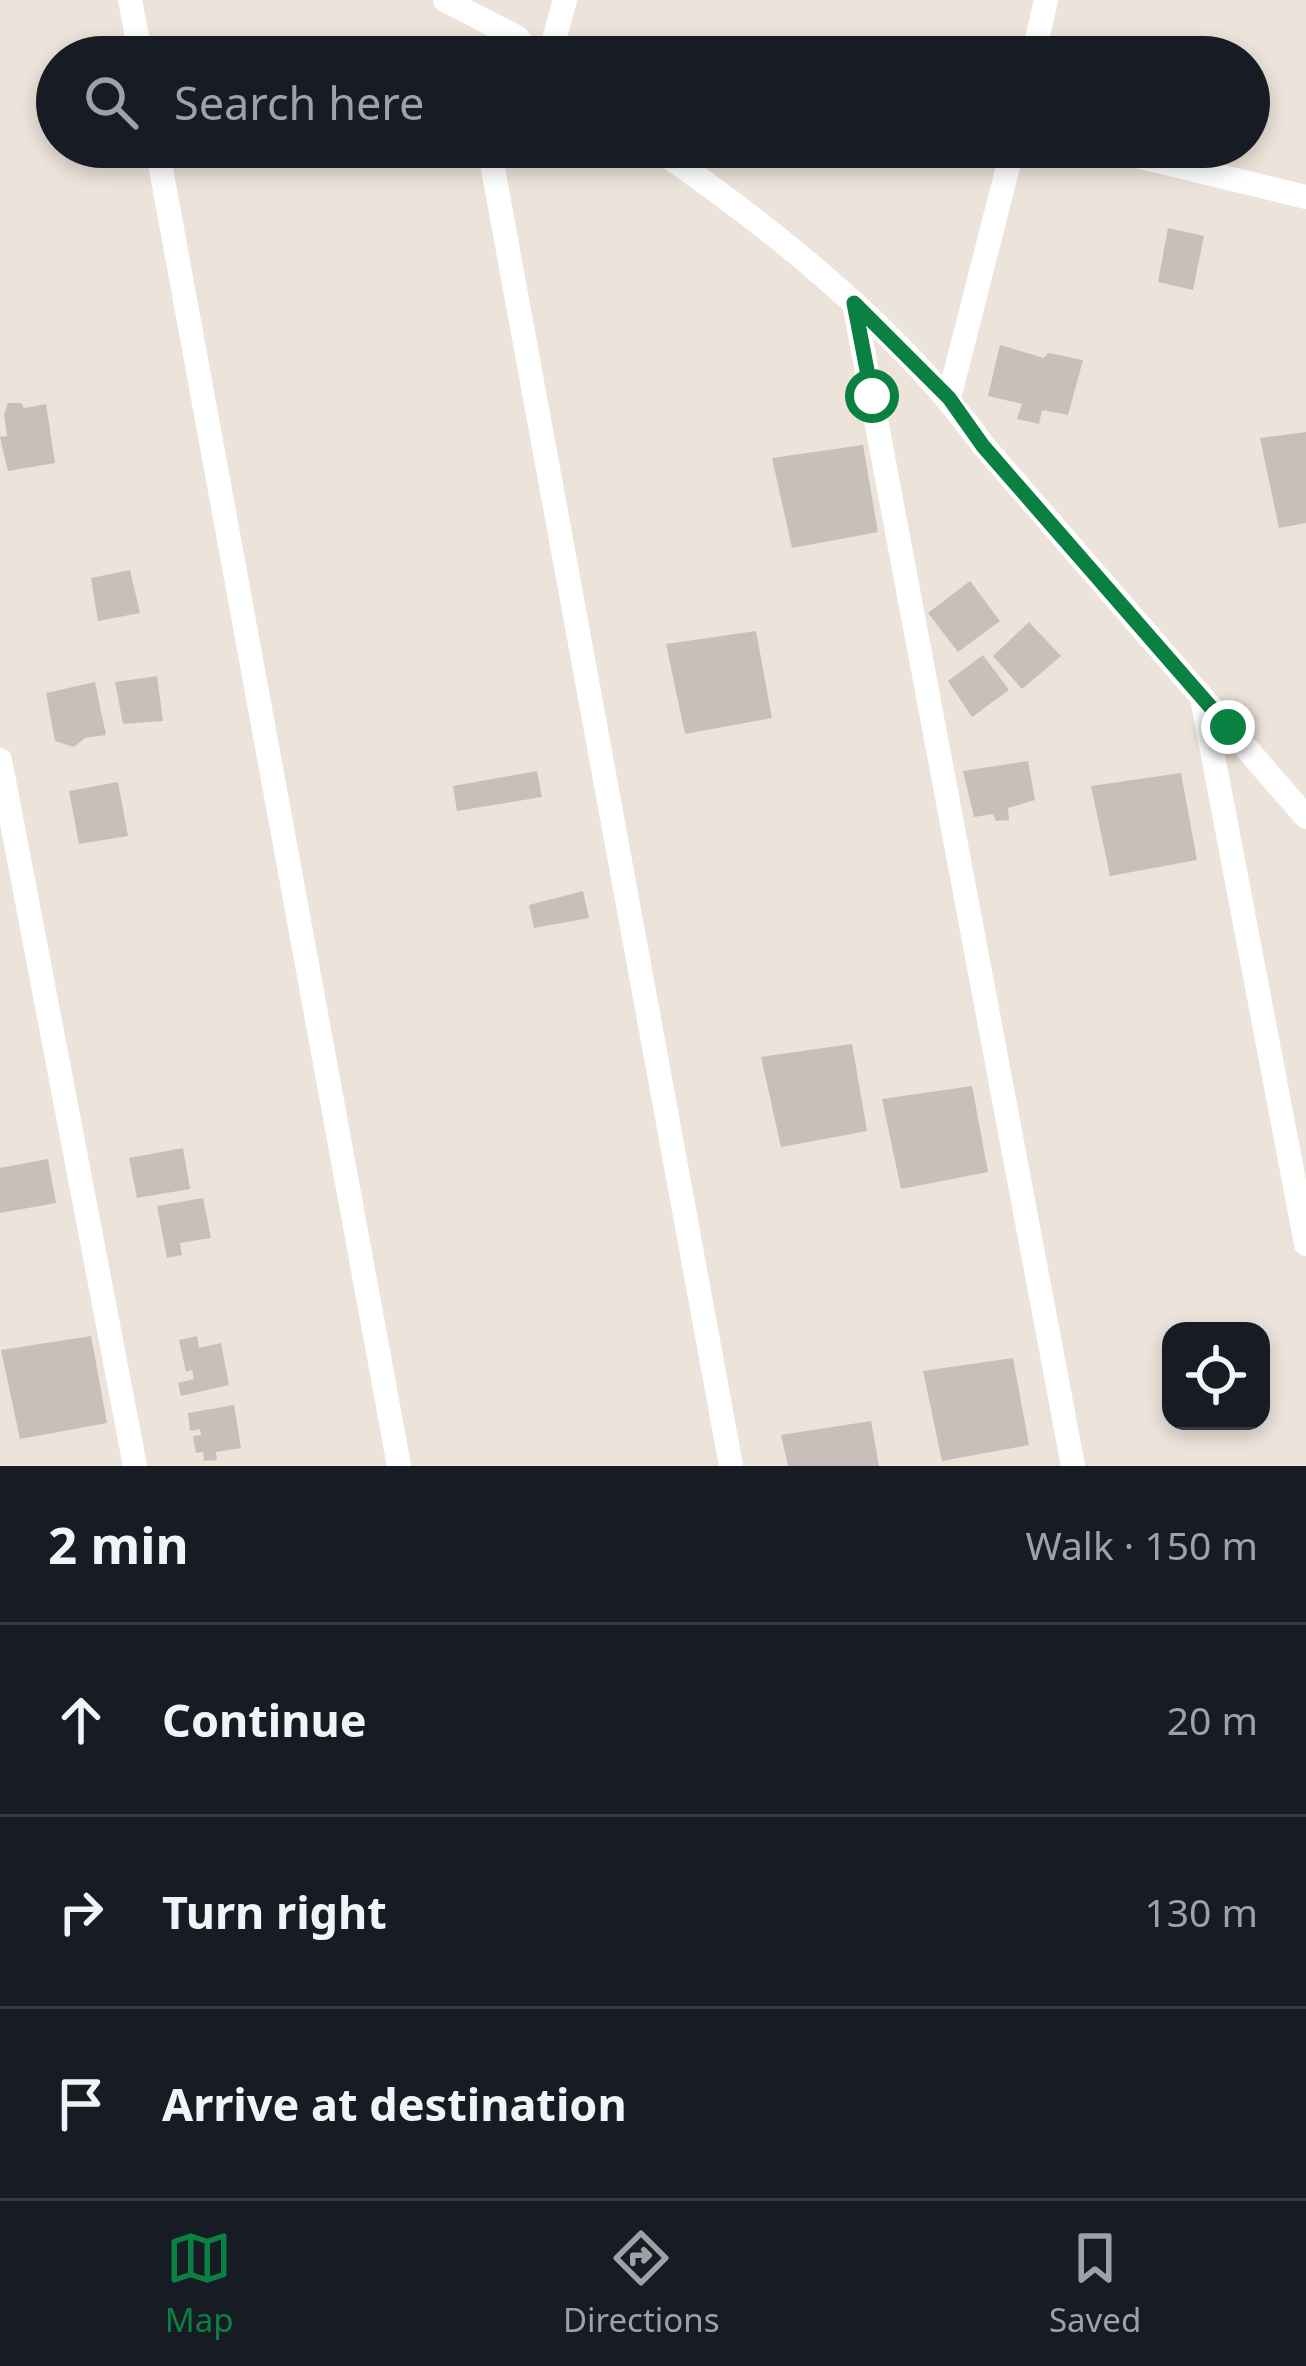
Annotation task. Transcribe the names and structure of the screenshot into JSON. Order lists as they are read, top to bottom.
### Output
{
  "page": {
    "search": "Search here",
    "heading": ["2 min", "Walk · 150 m"],
    "list": [
      ["Continue", "20 m"],
      ["Turn right", "130 m"],
      "Arrive at destination"
    ],
    "nav": ["Map", "Directions", "Saved"]
  }
}
